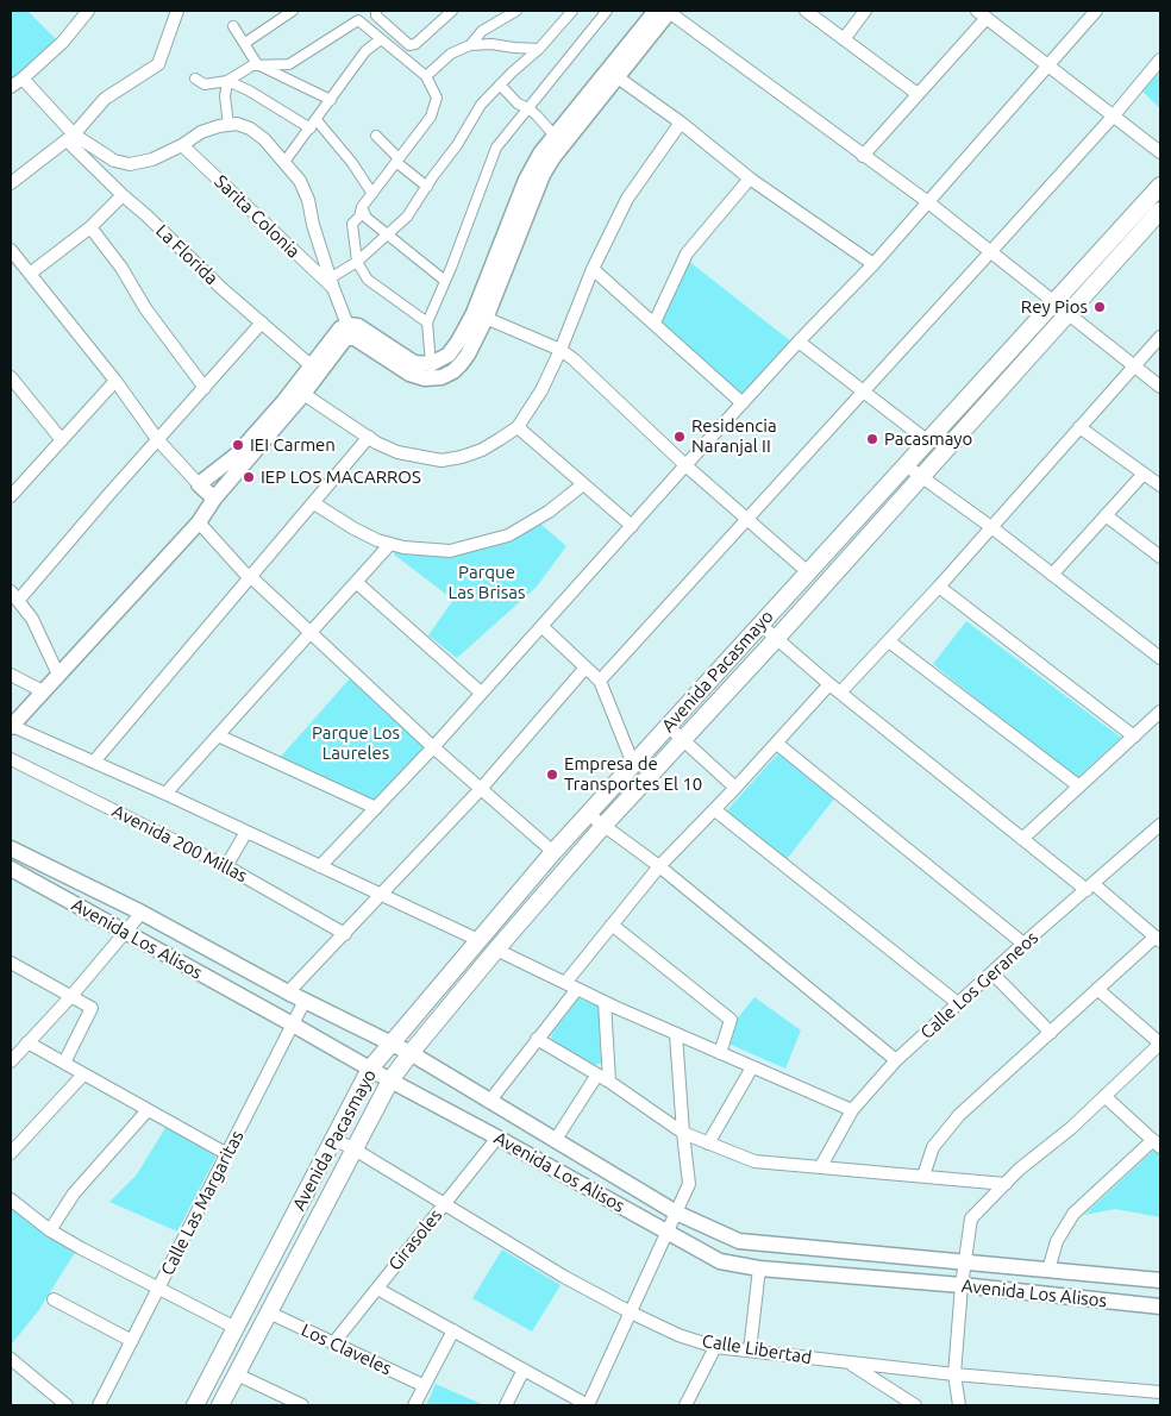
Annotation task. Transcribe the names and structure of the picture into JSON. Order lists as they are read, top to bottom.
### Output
{
  "streets": {
    "main road": ["Avenida Pacasmayo"],
    "street": [
      "Sarita Colonia",
      "La Florida",
      "Avenida 200 Millas",
      "Avenida Los Alisos",
      "Calle Los Geraneos",
      "Calle Las Margaritas",
      "Girasoles",
      "Los Claveles",
      "Calle Libertad"
    ]
  },
  "crossings": [
    ["Avenida Pacasmayo", "Avenida Los Alisos"],
    ["Avenida Pacasmayo", "Los Claveles"],
    ["Avenida Pacasmayo", "Calle Libertad"],
    ["Avenida Los Alisos", "Calle Las Margaritas"],
    ["Avenida Los Alisos", "Girasoles"],
    ["Girasoles", "Los Claveles"],
    ["Girasoles", "Calle Libertad"]
  ],
  "parks": ["Parque Las Brisas", "Parque Los Laureles"],
  "places": [
    "Rey Pios",
    "Residencia Naranjal II",
    "Pacasmayo",
    "IEI Carmen",
    "IEP LOS MACARROS",
    "Empresa de Transportes El 10"
  ]
}
